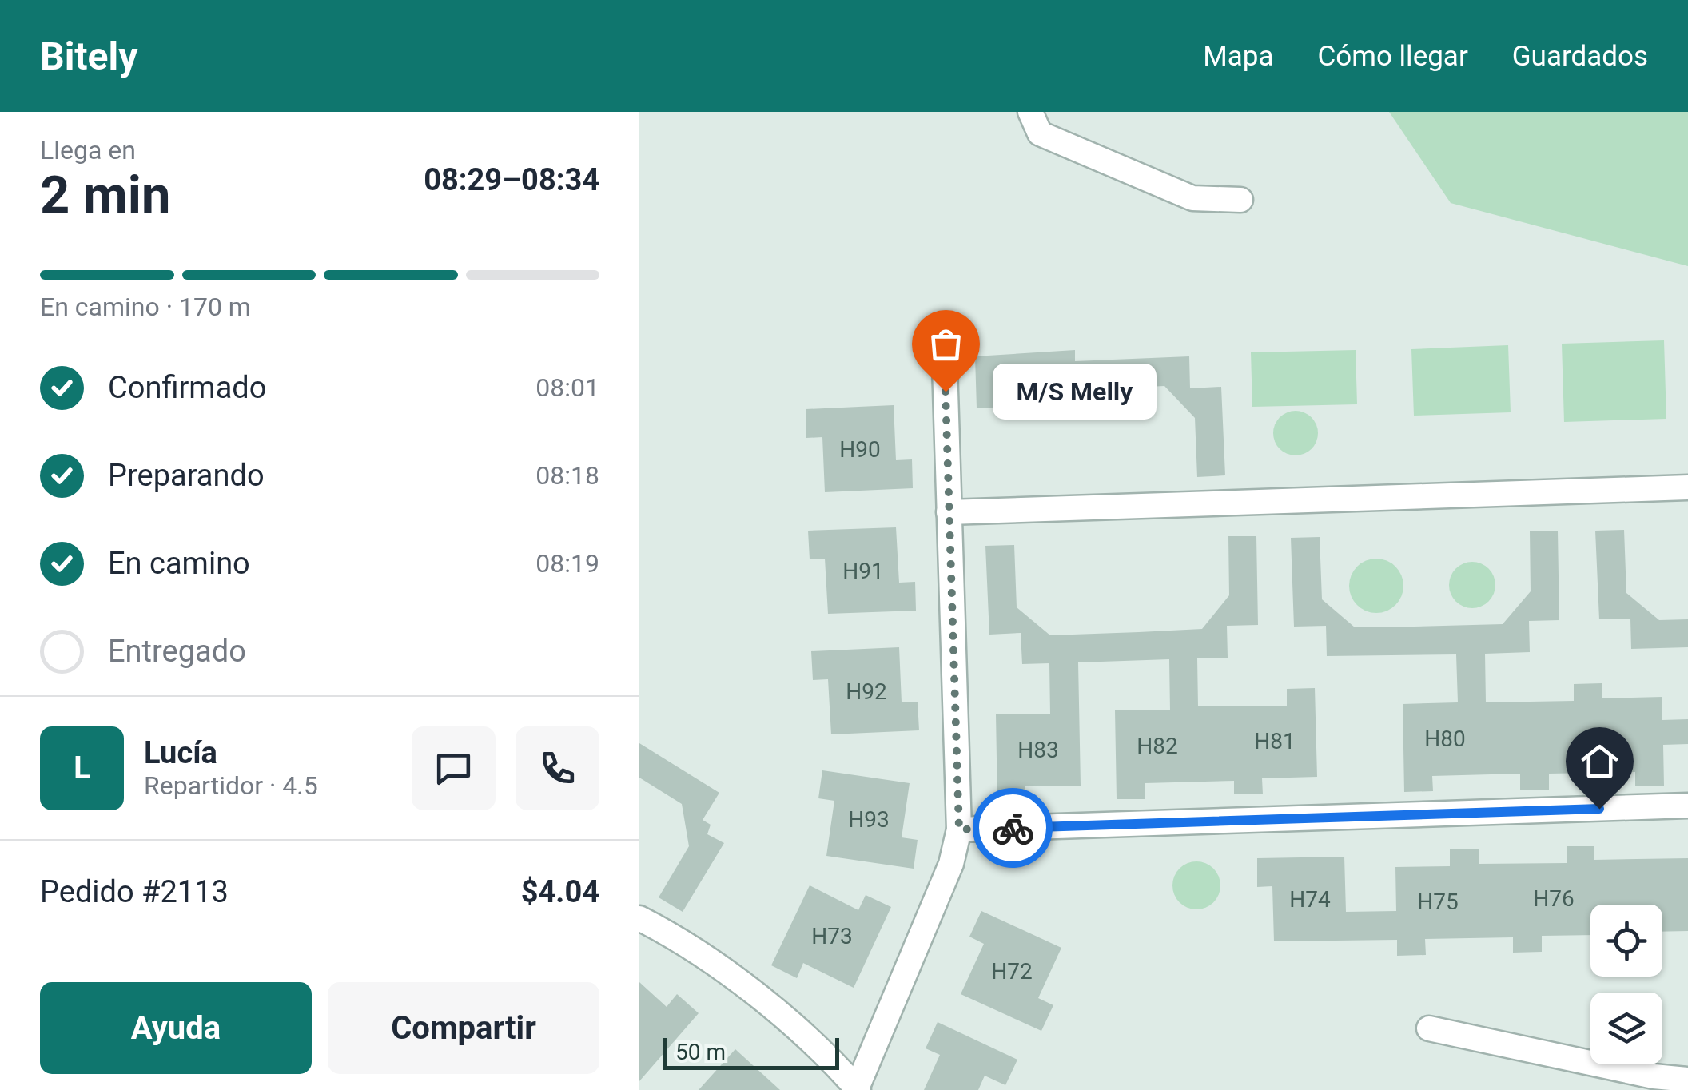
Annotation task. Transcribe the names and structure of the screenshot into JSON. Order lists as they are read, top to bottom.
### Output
{
  "places": ["M/S Melly"],
  "house_numbers": [
    "H90",
    "H91",
    "H92",
    "H80",
    "H81",
    "H82",
    "H83",
    "H93",
    "H76",
    "H74",
    "H75",
    "H73",
    "H72"
  ],
  "scale_bar": "50 m",
  "page": {
    "header": "Bitely",
    "nav": ["Mapa", "Cómo llegar", "Guardados"],
    "heading": ["2 min", "Llega en", "08:29–08:34"],
    "panel": [
      "Lucía",
      "Repartidor · 4.5",
      "Pedido #2113",
      "$4.04"
    ],
    "bar": "En camino · 170 m",
    "list": [
      ["Confirmado", "08:01"],
      ["Preparando", "08:18"],
      ["En camino", "08:19"],
      "Entregado"
    ],
    "bubble": "M/S Melly",
    "round": "L",
    "buttons": ["Ayuda", "Compartir"],
    "scale": "50 m"
  }
}
